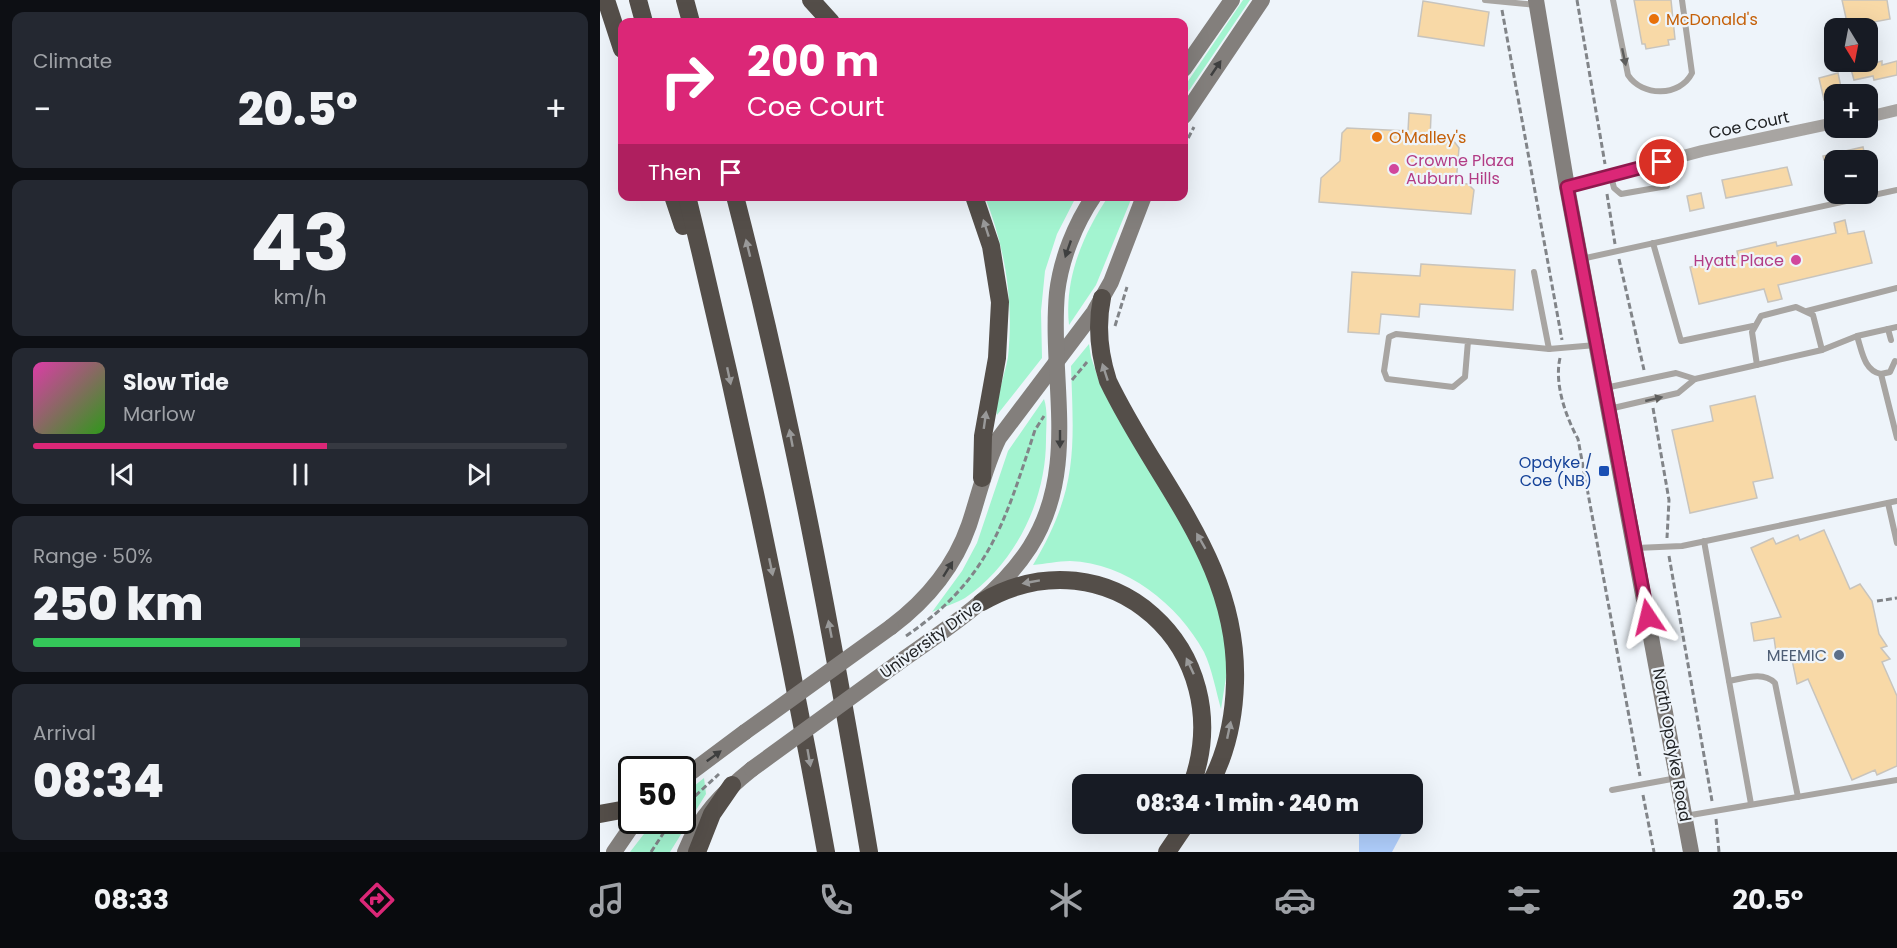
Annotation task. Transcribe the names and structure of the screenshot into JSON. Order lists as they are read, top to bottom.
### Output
{
  "streets": {
    "main road": ["University Drive", "North Opdyke Road"],
    "street": ["Coe Court"]
  },
  "crossings": [
    ["Coe Court", "North Opdyke Road"]
  ],
  "places": {
    "other": [
      "McDonald's",
      "O'Malley's",
      "Crowne Plaza Auburn Hills",
      "Hyatt Place",
      "MEEMIC"
    ],
    "transit": ["Opdyke / Coe (NB)"]
  },
  "north": "bottom",
  "page": {
    "tile": [
      "Climate",
      ["43", "km/h"],
      ["Range · 50%", "250 km"],
      ["Arrival", "08:34"]
    ],
    "map_buttons": ["+", "−"],
    "turn": ["200 m", "Coe Court"],
    "heat": ["−", "20.5°", "+"],
    "then": "Then",
    "song": ["Slow Tide", "Marlow"],
    "limit": "50",
    "trip": "08:34 · 1 min · 240 m",
    "tabs": ["08:33", "20.5°"]
  }
}
